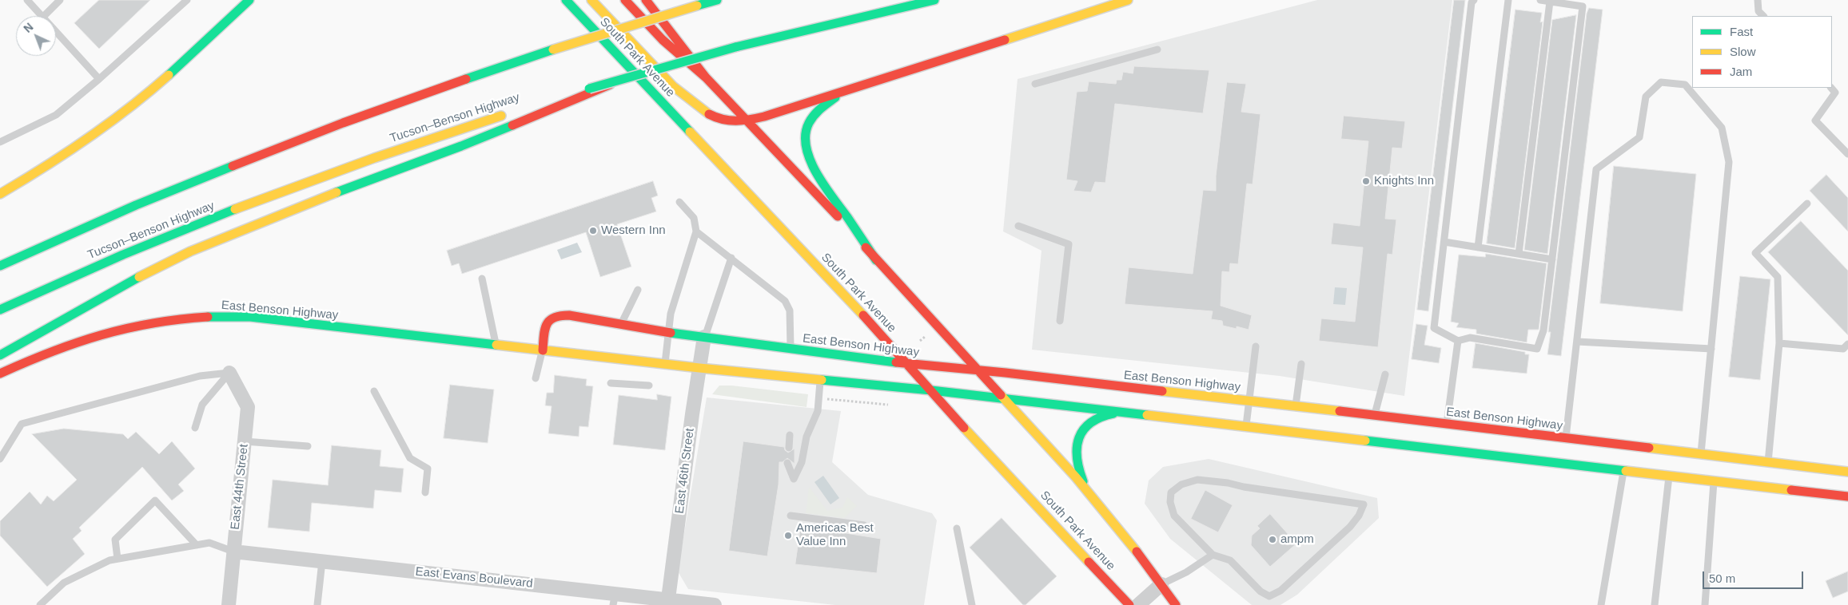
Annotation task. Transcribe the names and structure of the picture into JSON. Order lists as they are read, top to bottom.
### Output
{
  "streets": {
    "main road": ["South Park Avenue", "Tucson–Benson Highway", "East Benson Highway"],
    "street": ["East 46th Street", "East 44th Street", "East Evans Boulevard"]
  },
  "crossings": [
    ["South Park Avenue", "East Benson Highway"],
    ["East Benson Highway", "East 46th Street"],
    ["East 46th Street", "East Evans Boulevard"],
    ["East 44th Street", "East Evans Boulevard"]
  ],
  "places": [
    "Knights Inn",
    "Western Inn",
    "Americas Best Value Inn",
    "ampm"
  ],
  "legend": ["Fast", "Slow", "Jam"],
  "scale_bar": "50 m",
  "north": "top left"
}
